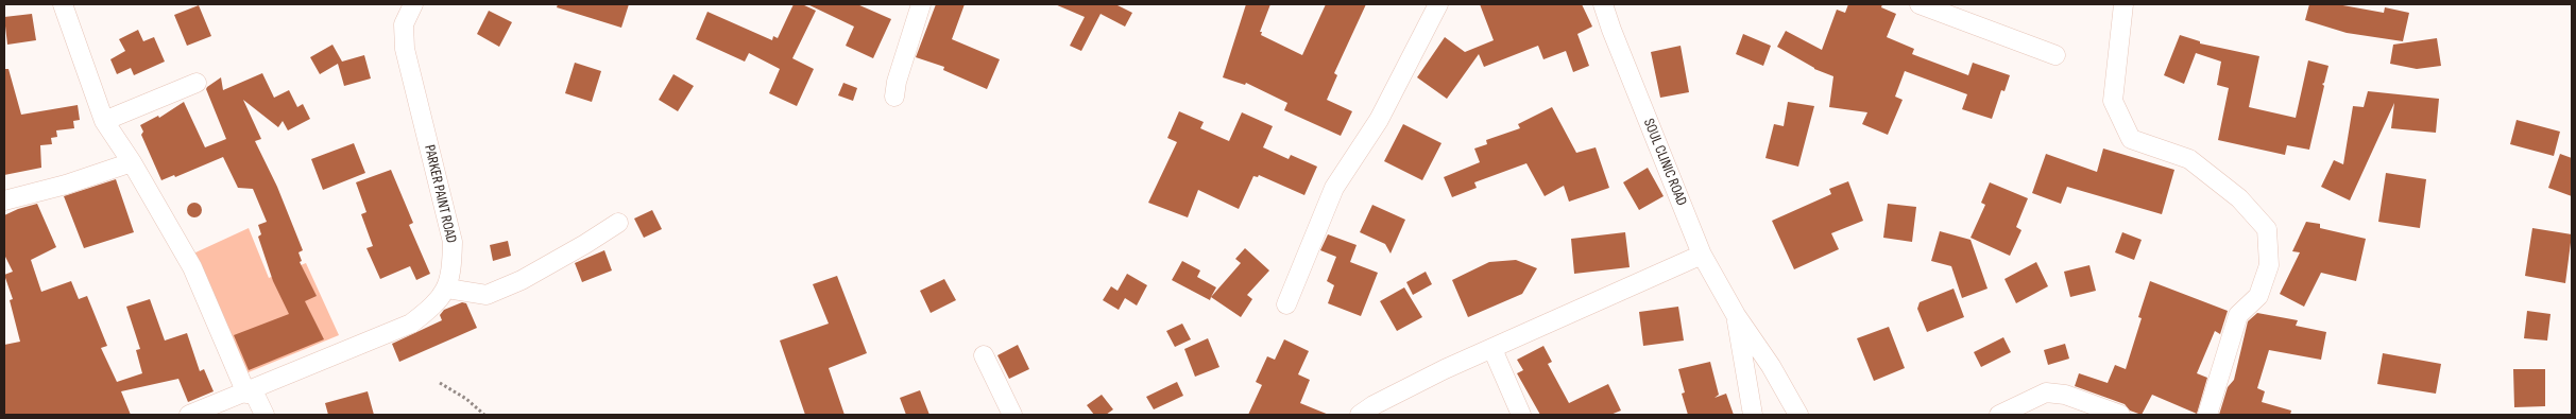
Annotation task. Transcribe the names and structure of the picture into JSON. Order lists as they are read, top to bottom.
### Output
{
  "streets": {
    "street": ["SOUL CLINIC ROAD", "PARKER PAINT ROAD"]
  }
}
